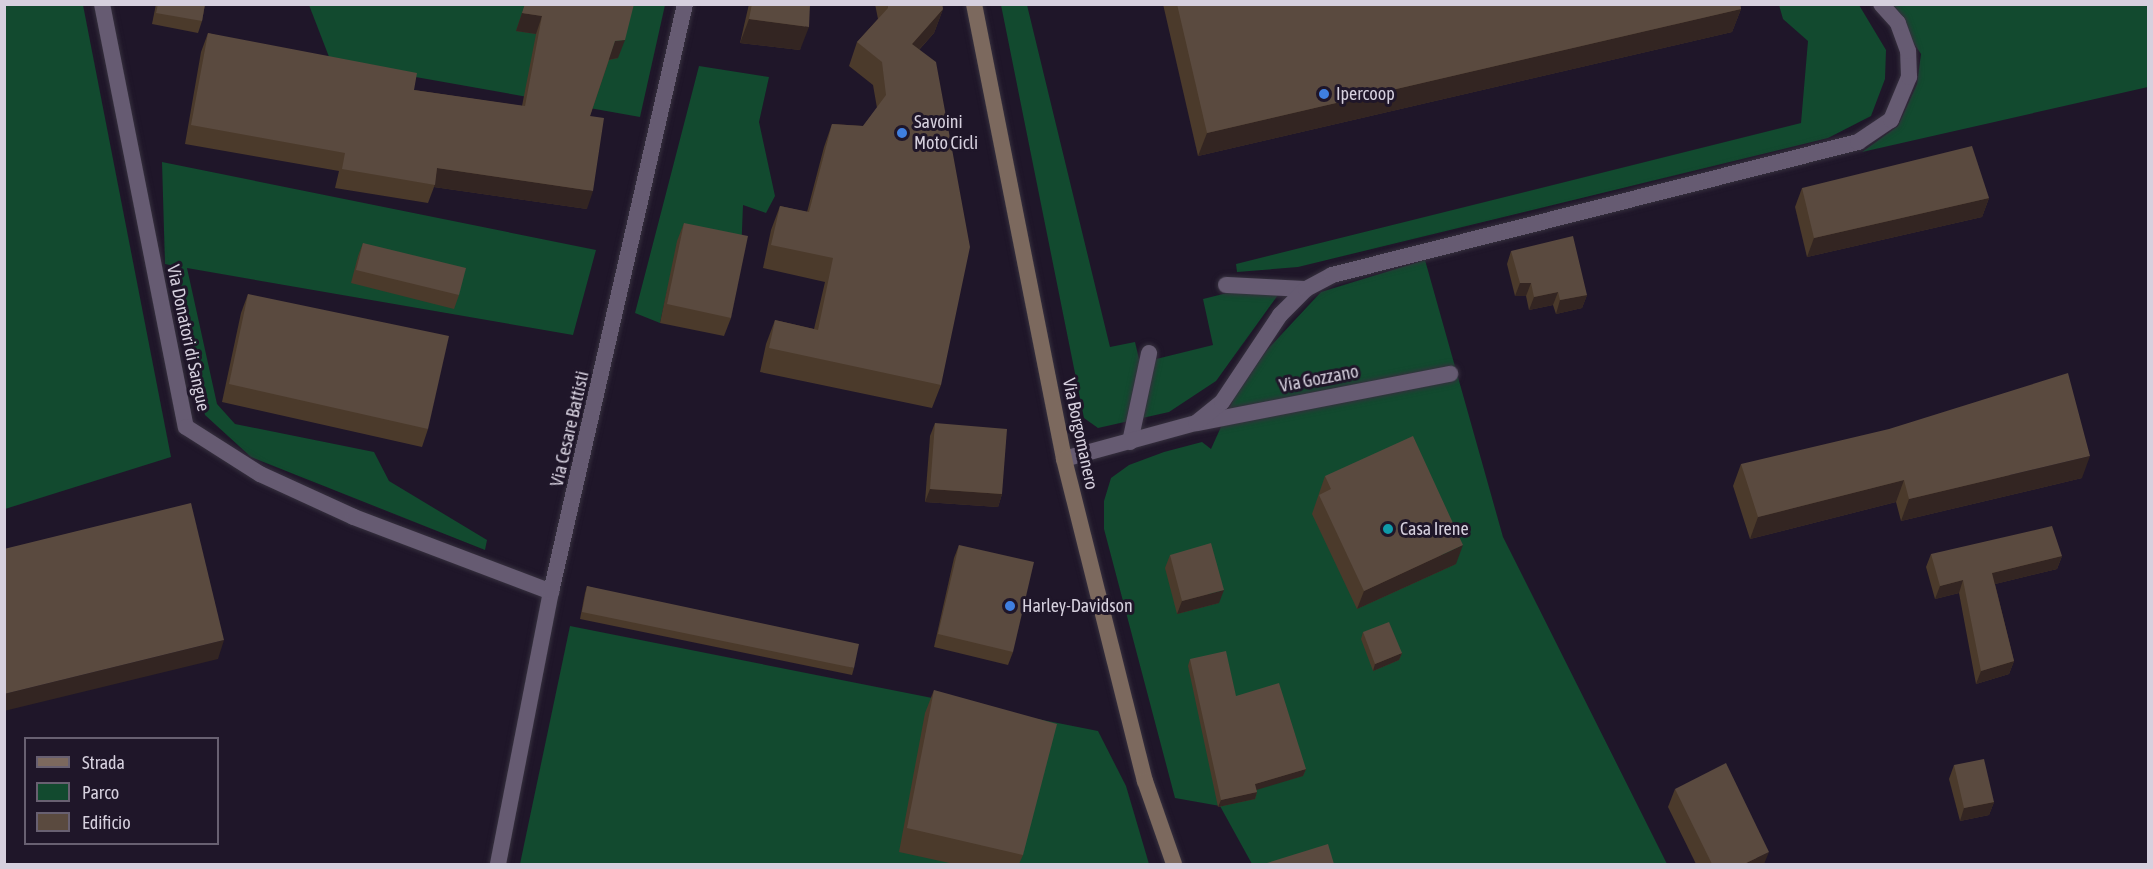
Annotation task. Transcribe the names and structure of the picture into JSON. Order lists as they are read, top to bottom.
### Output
{
  "streets": {
    "main road": ["Via Borgomanero"],
    "street": ["Via Donatori di Sangue", "Via Gozzano", "Via Cesare Battisti"]
  },
  "crossings": [
    ["Via Donatori di Sangue", "Via Cesare Battisti"],
    ["Via Gozzano", "Via Borgomanero"]
  ],
  "places": [
    "Ipercoop",
    "Savoini Moto Cicli",
    "Casa Irene",
    "Harley-Davidson"
  ],
  "legend": ["Strada", "Parco", "Edificio"]
}
